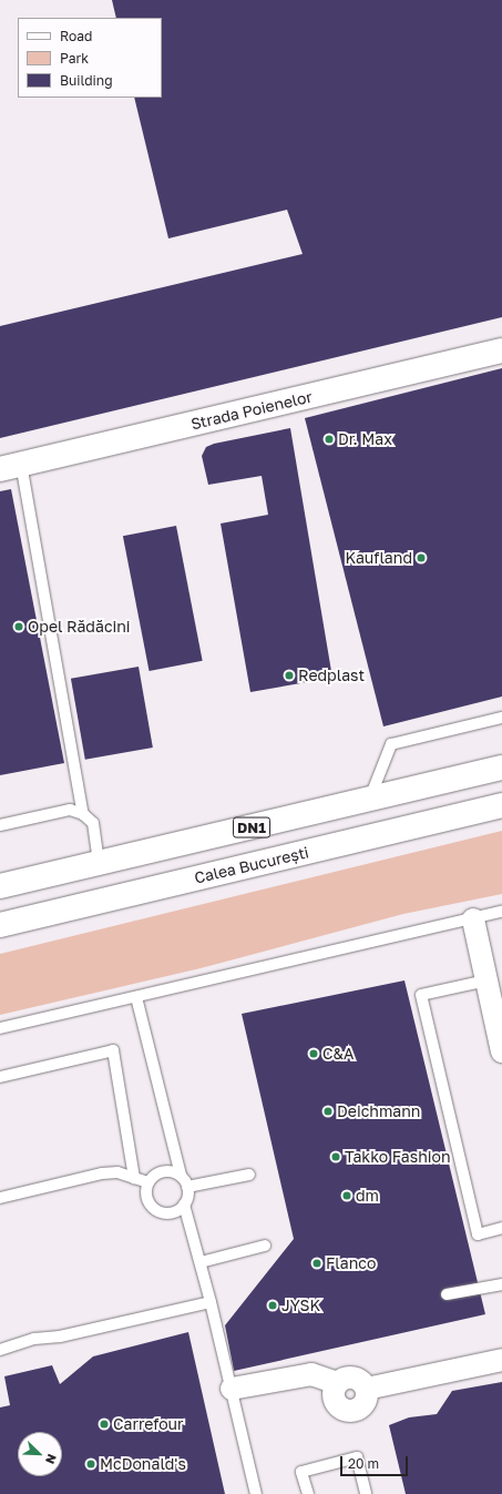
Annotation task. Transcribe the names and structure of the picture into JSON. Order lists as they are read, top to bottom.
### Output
{
  "streets": {
    "main road": ["Strada Poienelor", "DN1", "Calea București"]
  },
  "places": [
    "Dr. Max",
    "Kaufland",
    "Opel Rădăcini",
    "Redplast",
    "C&A",
    "Deichmann",
    "Takko Fashion",
    "dm",
    "Flanco",
    "JYSK",
    "Carrefour",
    "McDonald's"
  ],
  "legend": ["Road", "Park", "Building"],
  "scale_bar": "20 m",
  "north": "bottom right"
}
